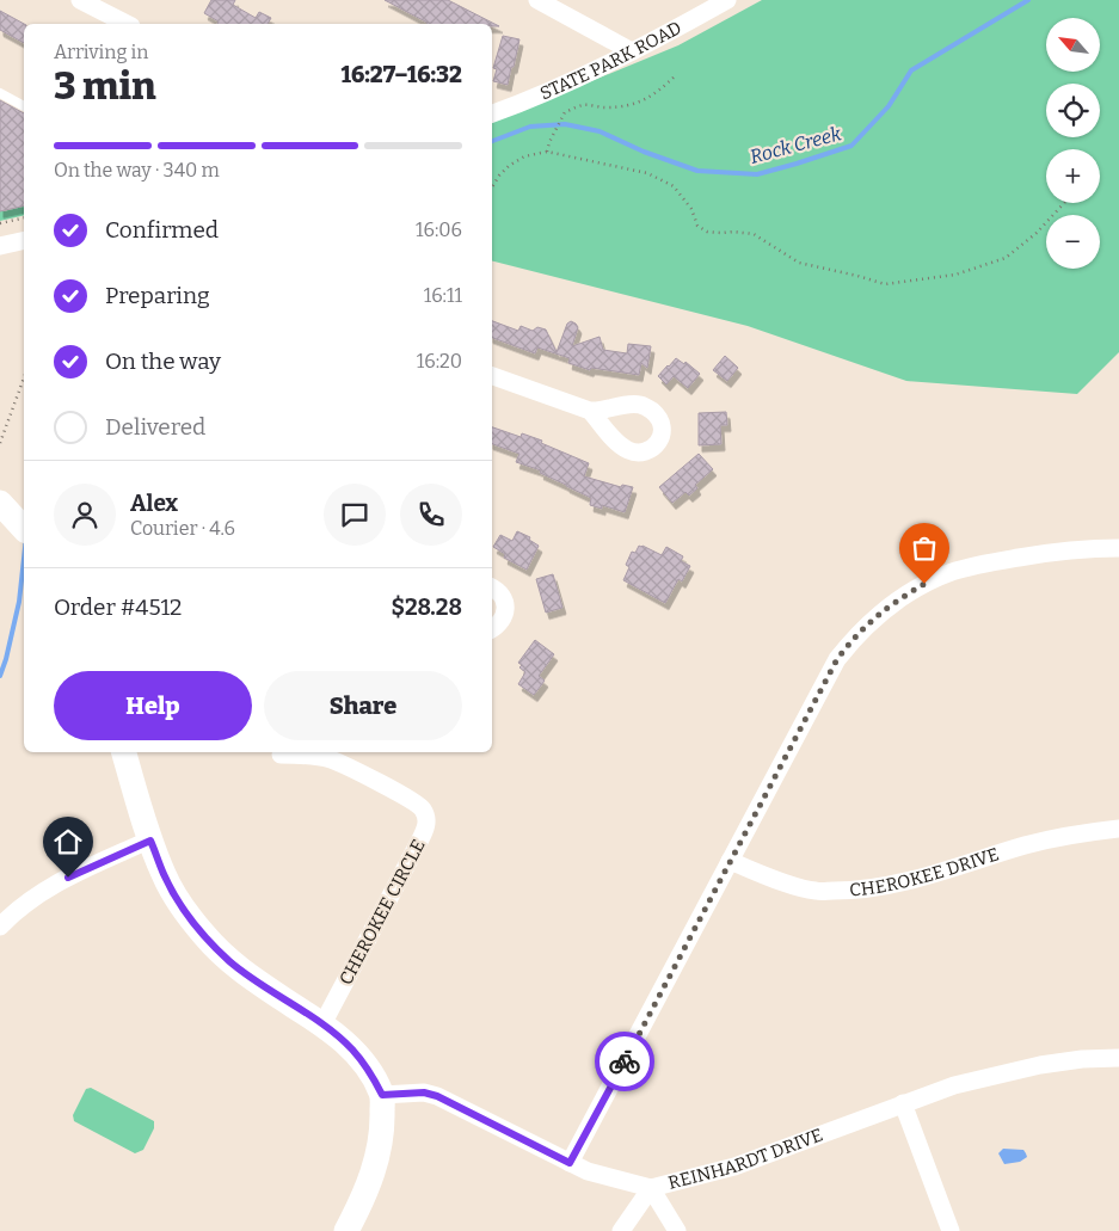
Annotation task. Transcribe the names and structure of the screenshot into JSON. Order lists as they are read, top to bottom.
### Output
{
  "streets": {
    "street": [
      "STATE PARK ROAD",
      "CHEROKEE DRIVE",
      "CHEROKEE CIRCLE",
      "REINHARDT DRIVE"
    ]
  },
  "water": ["Rock Creek"],
  "north": "top left",
  "page": {
    "map_buttons": ["+", "−"],
    "heading": ["3 min", "Arriving in", "16:27–16:32"],
    "panel": [
      "Alex",
      "Courier · 4.6",
      "Order #4512",
      "$28.28"
    ],
    "bar": "On the way · 340 m",
    "list": [
      ["Confirmed", "16:06"],
      ["Preparing", "16:11"],
      ["On the way", "16:20"],
      "Delivered"
    ],
    "buttons": ["Help", "Share"]
  }
}
